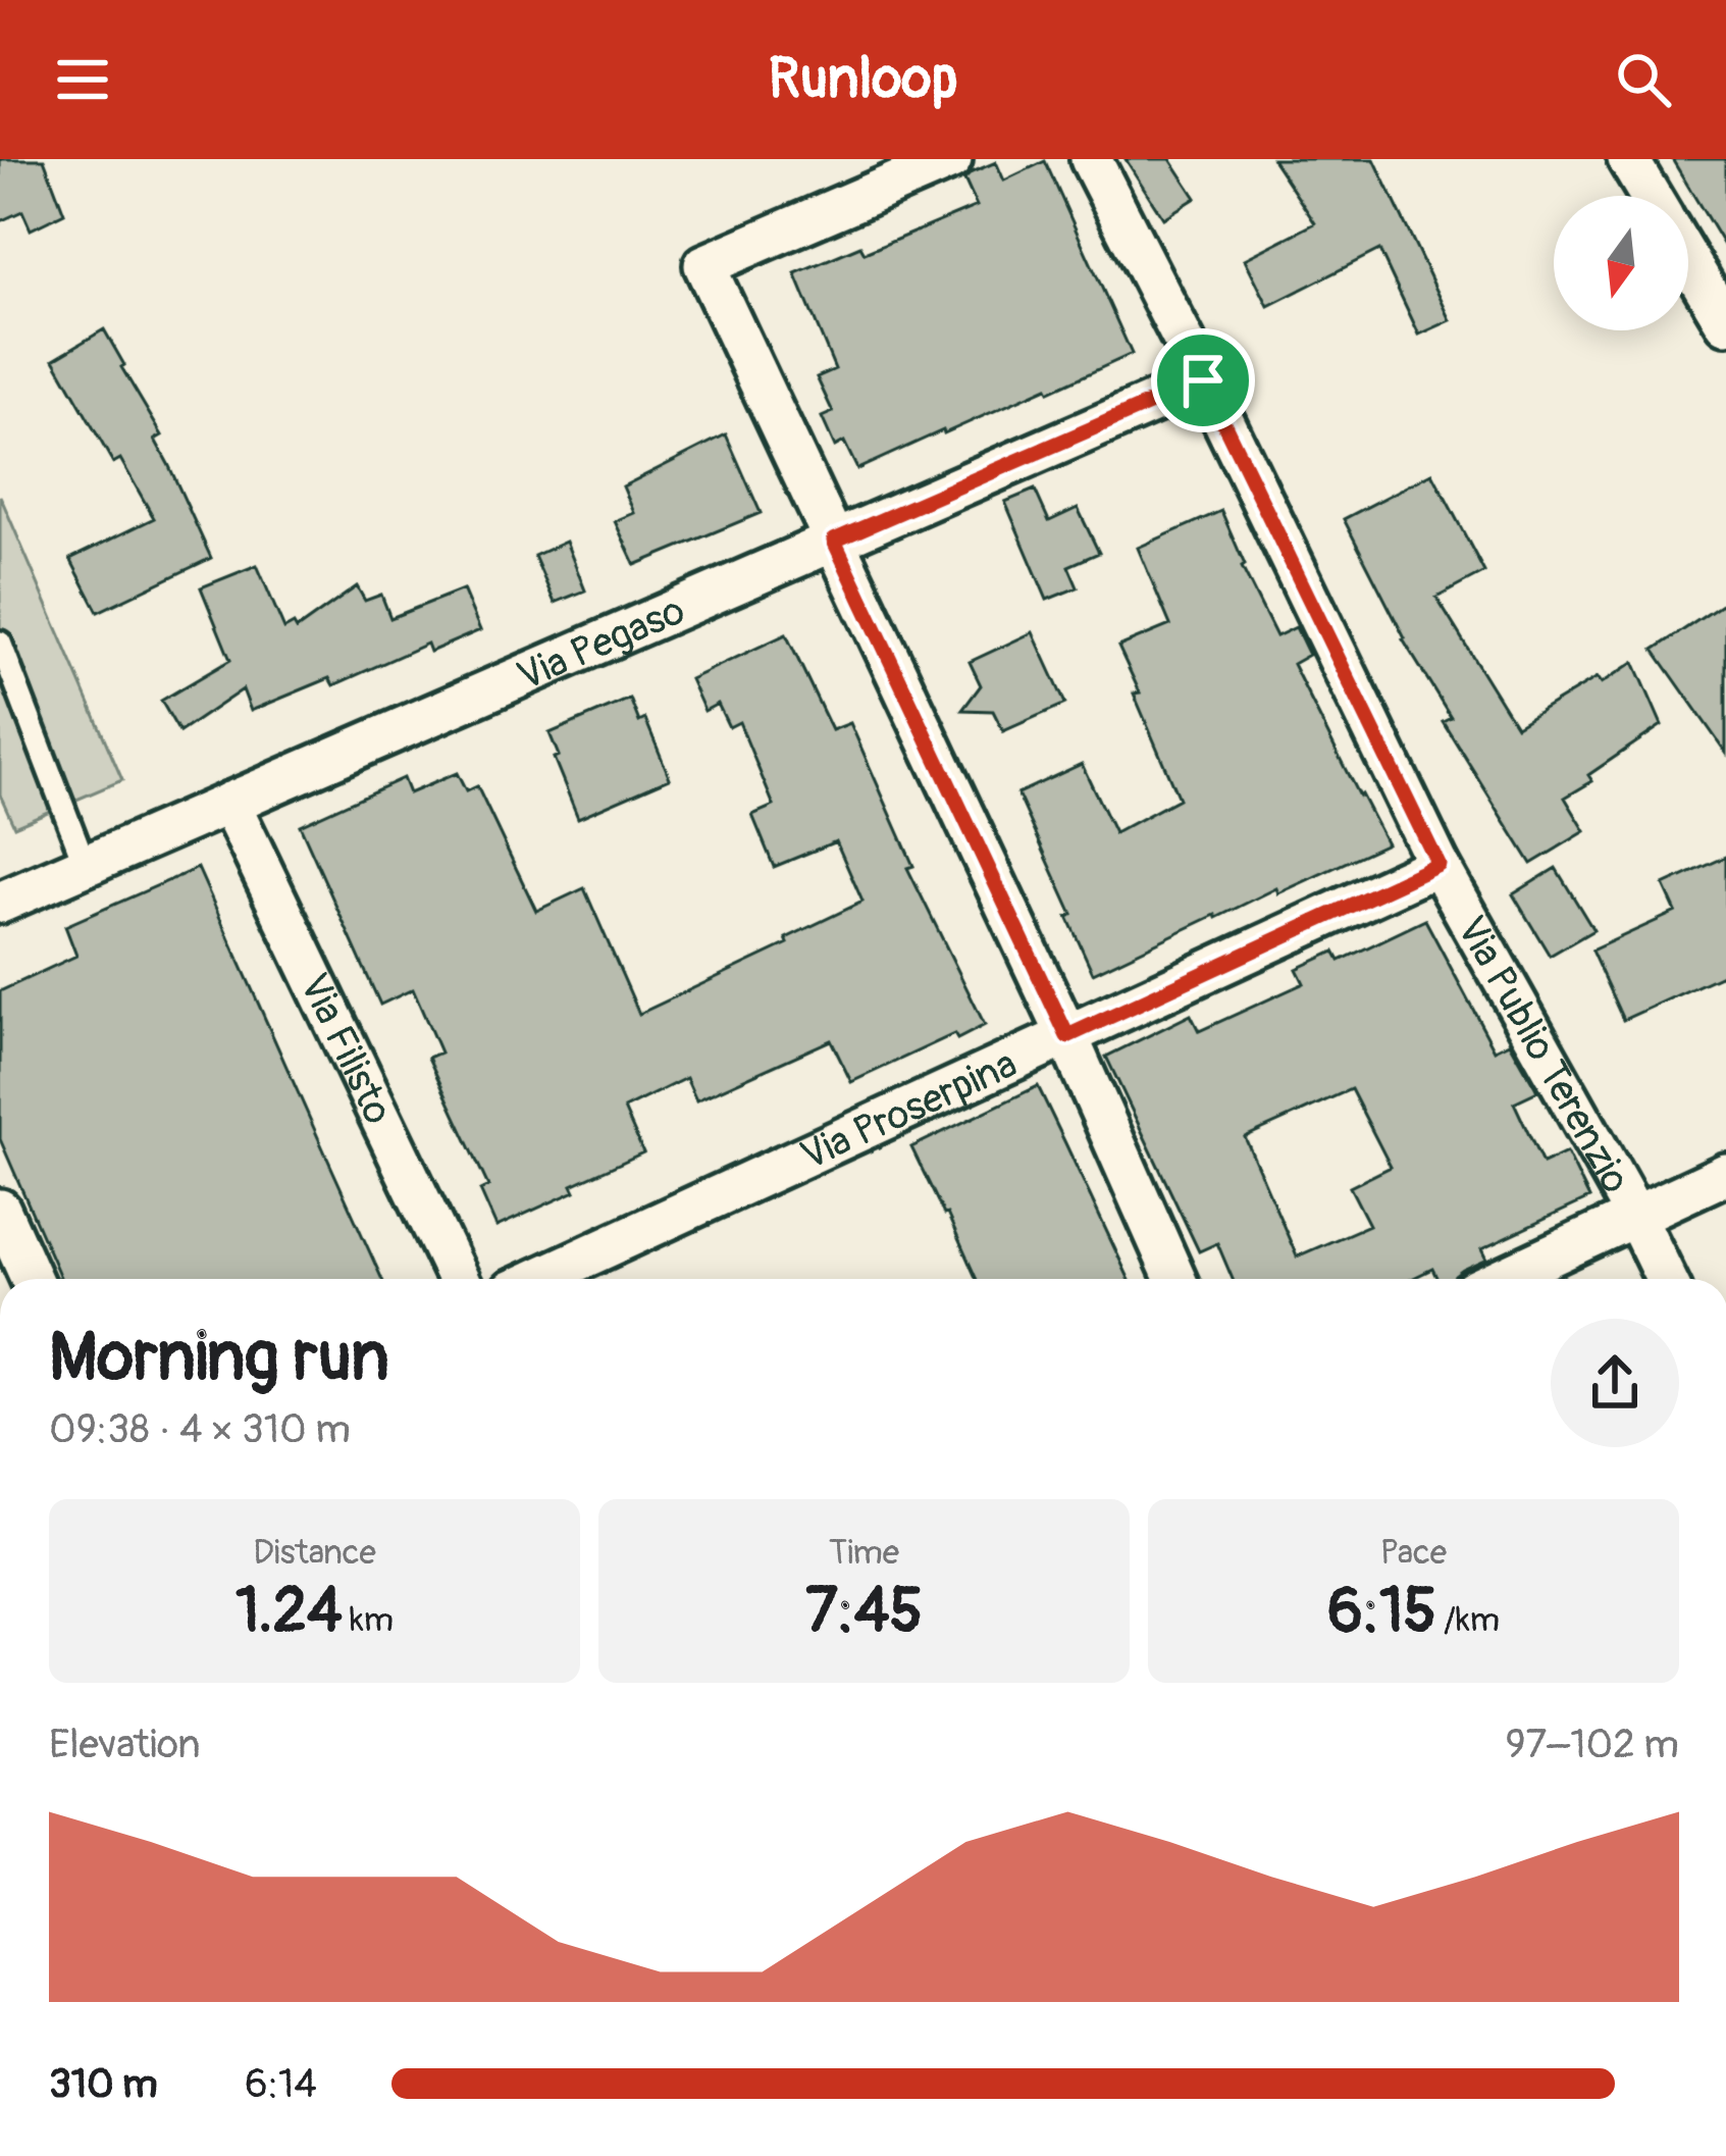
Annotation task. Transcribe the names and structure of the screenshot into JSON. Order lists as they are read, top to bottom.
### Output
{
  "streets": {
    "street": [
      "Via Pegaso",
      "Via Filisto",
      "Via Publio Terenzio",
      "Via Proserpina"
    ]
  },
  "crossings": [
    ["Via Pegaso", "Via Filisto"],
    ["Via Pegaso", "Via Publio Terenzio"],
    ["Via Publio Terenzio", "Via Proserpina"]
  ],
  "north": "bottom",
  "page": {
    "header": "Runloop",
    "heading": ["Morning run", "09:38 · 4 × 310 m"],
    "stats": [
      ["Distance", "1.24 km"],
      ["Time", "7:45"],
      ["Pace", "6:15 /km"]
    ],
    "chart": ["Elevation", "97–102 m"],
    "list": [
      {
        "name": "310 m",
        "note": "6:14"
      }
    ]
  }
}
